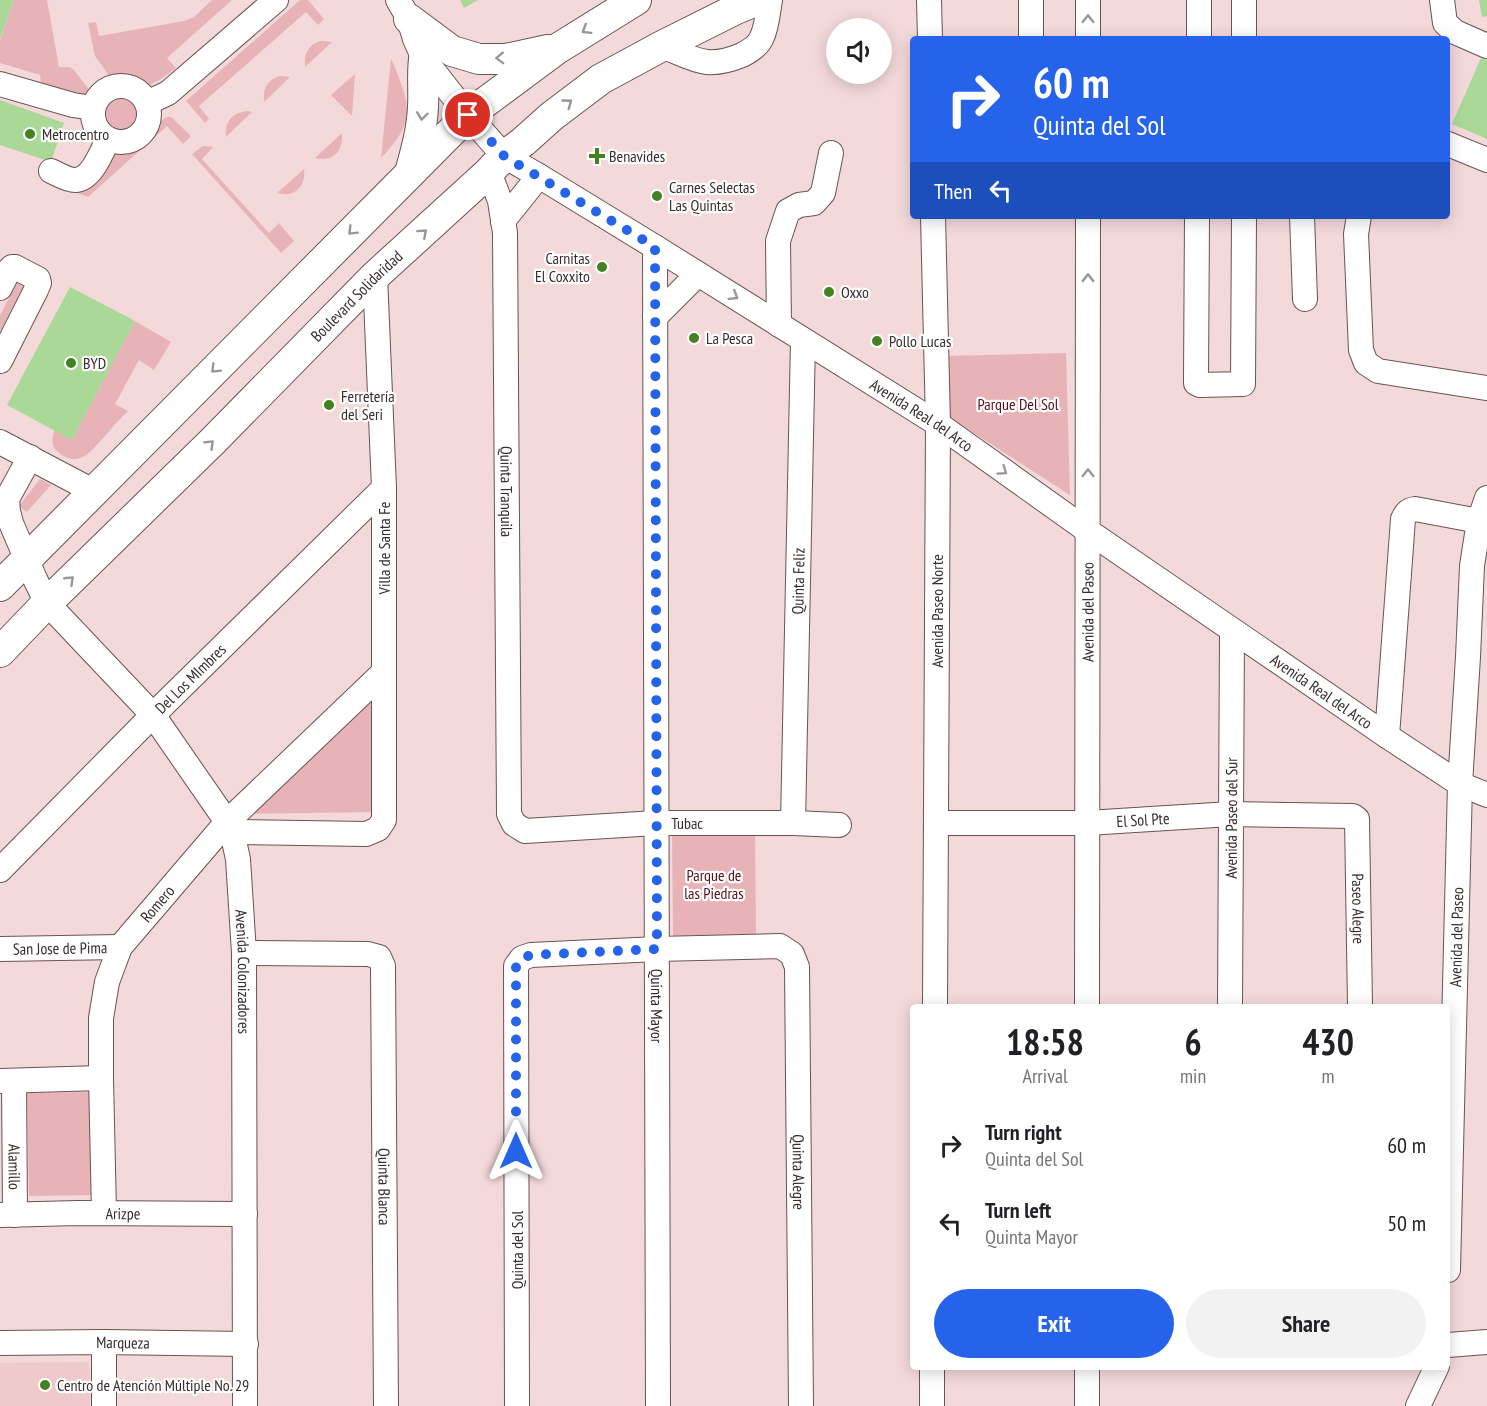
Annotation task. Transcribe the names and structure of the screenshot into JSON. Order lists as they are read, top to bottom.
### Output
{
  "streets": {
    "main road": ["Boulevard Solidaridad"],
    "street": [
      "Avenida Real del Arco",
      "Quinta Tranquila",
      "Villa de Santa Fe",
      "Quinta Feliz",
      "Avenida Paseo Norte",
      "Avenida del Paseo",
      "Del Los MImbres",
      "Avenida Paseo del Sur",
      "El Sol Pte",
      "Tubac",
      "Romero",
      "Paseo Alegre",
      "San Jose de Pima",
      "Avenida Colonizadores",
      "Quinta Mayor",
      "Alamillo",
      "Quinta Alegre",
      "Quinta Blanca",
      "Arizpe",
      "Quinta del Sol",
      "Marqueza"
    ]
  },
  "crossings": [
    ["Boulevard Solidaridad", "Avenida Real del Arco"],
    ["Boulevard Solidaridad", "Quinta Tranquila"],
    ["Boulevard Solidaridad", "Villa de Santa Fe"],
    ["Boulevard Solidaridad", "Avenida Colonizadores"],
    ["Avenida Real del Arco", "Quinta Tranquila"],
    ["Avenida Real del Arco", "Quinta Feliz"],
    ["Avenida Real del Arco", "Avenida Paseo Norte"],
    ["Avenida Real del Arco", "Avenida del Paseo"],
    ["Avenida Real del Arco", "Avenida Paseo del Sur"],
    ["Avenida Real del Arco", "Quinta Mayor"],
    ["Quinta Tranquila", "Tubac"],
    ["Villa de Santa Fe", "Del Los MImbres"],
    ["Villa de Santa Fe", "Romero"],
    ["Villa de Santa Fe", "Avenida Colonizadores"],
    ["Quinta Feliz", "Tubac"],
    ["Avenida Paseo Norte", "El Sol Pte"],
    ["Avenida del Paseo", "El Sol Pte"],
    ["Del Los MImbres", "Avenida Colonizadores"],
    ["Avenida Paseo del Sur", "El Sol Pte"],
    ["El Sol Pte", "Paseo Alegre"],
    ["Tubac", "Quinta Mayor"],
    ["Romero", "San Jose de Pima"],
    ["Romero", "Avenida Colonizadores"],
    ["Romero", "Arizpe"],
    ["Avenida Colonizadores", "Quinta Blanca"],
    ["Avenida Colonizadores", "Arizpe"],
    ["Avenida Colonizadores", "Marqueza"],
    ["Quinta Mayor", "Quinta del Sol"],
    ["Alamillo", "Arizpe"],
    ["Quinta Alegre", "Quinta del Sol"]
  ],
  "parks": ["Parque Del Sol", "Parque de las Piedras"],
  "places": {
    "other": [
      "Metrocentro",
      "Carnes Selectas Las Quintas",
      "Carnitas El Coxxito",
      "Oxxo",
      "La Pesca",
      "Pollo Lucas",
      "BYD",
      "Ferretería del Seri",
      "Centro de Atención Múltiple No. 29"
    ],
    "health": ["Benavides"]
  },
  "page": {
    "turn": ["60 m", "Quinta del Sol"],
    "then": "Then",
    "eta": [
      "18:58",
      "Arrival",
      "6",
      "min",
      "430",
      "m"
    ],
    "list": [
      {
        "name": "Turn right",
        "note": "Quinta del Sol",
        "value": "60 m"
      },
      {
        "name": "Turn left",
        "note": "Quinta Mayor",
        "value": "50 m"
      }
    ],
    "buttons": ["Exit", "Share"]
  }
}
